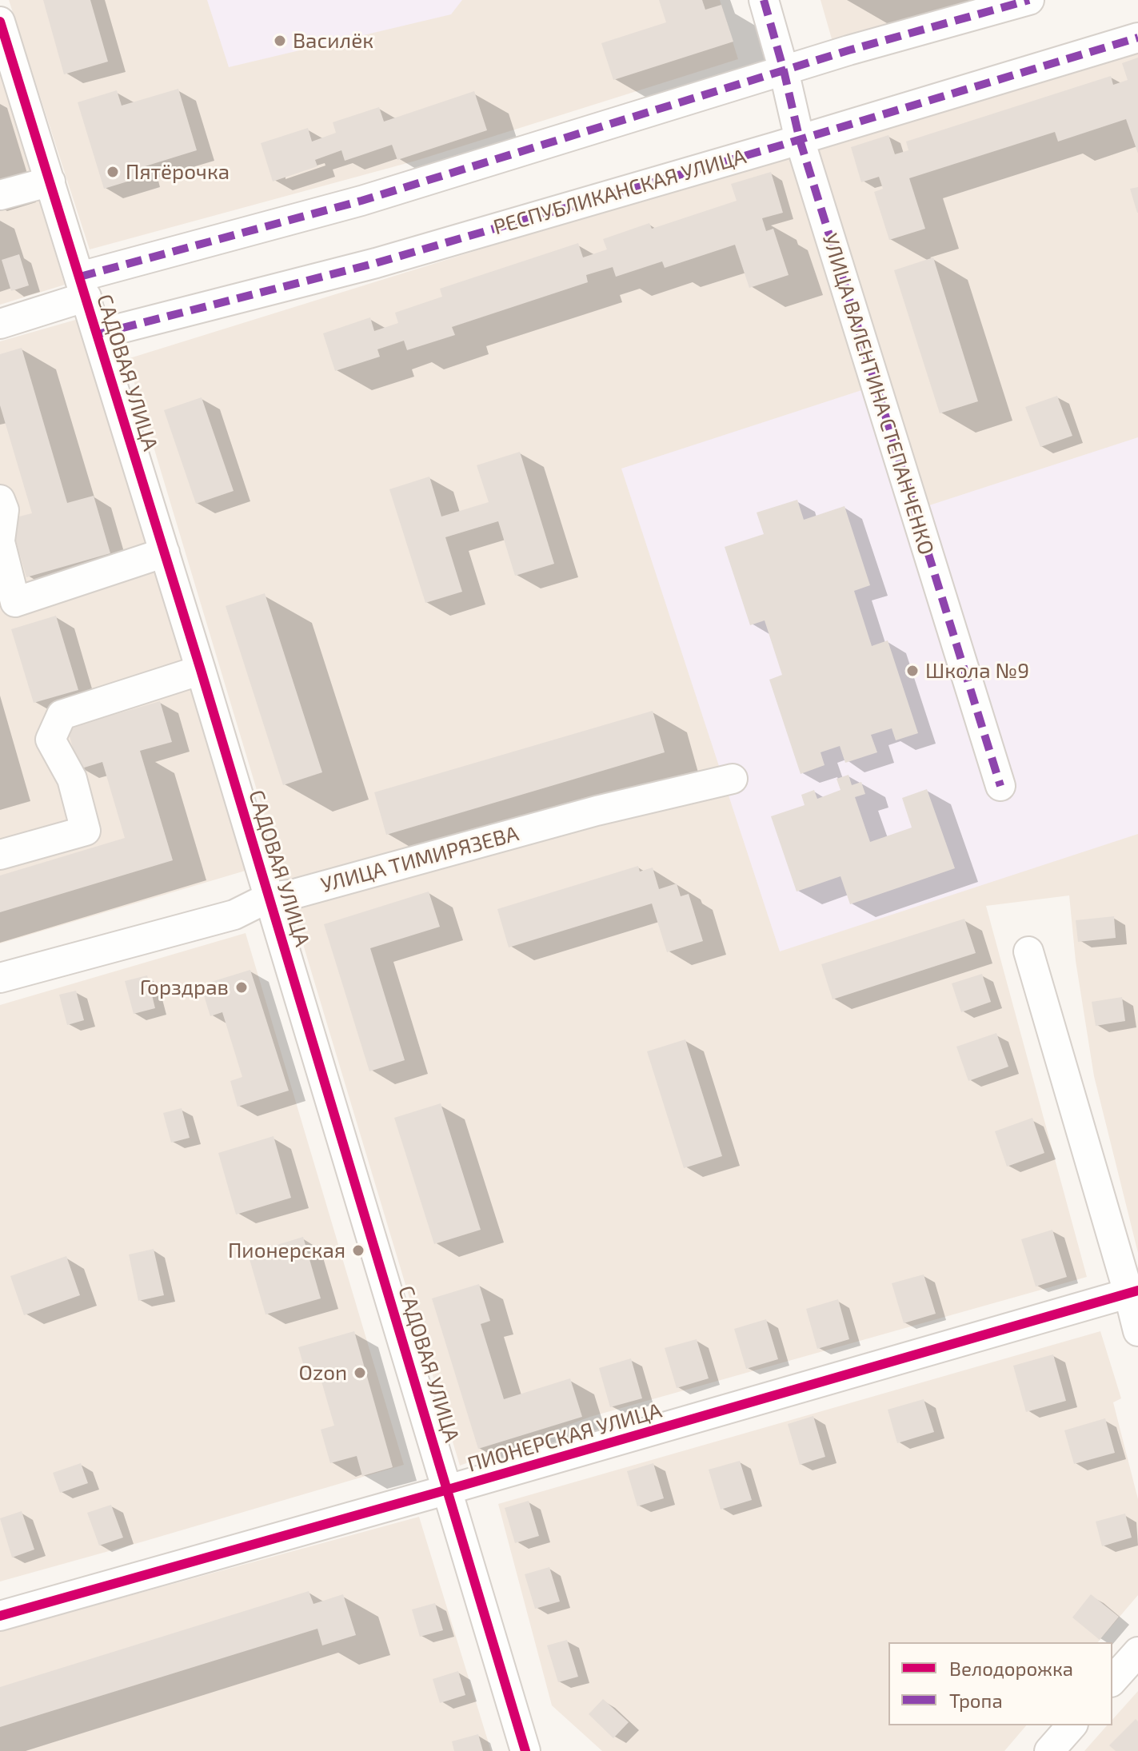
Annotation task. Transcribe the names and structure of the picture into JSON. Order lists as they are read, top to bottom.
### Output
{
  "streets": {
    "street": [
      "РЕСПУБЛИКАНСКАЯ УЛИЦА",
      "САДОВАЯ УЛИЦА",
      "УЛИЦА ВАЛЕНТИНА СТЕПАНЧЕНКО",
      "УЛИЦА ТИМИРЯЗЕВА",
      "ПИОНЕРСКАЯ УЛИЦА"
    ]
  },
  "crossings": [
    ["РЕСПУБЛИКАНСКАЯ УЛИЦА", "САДОВАЯ УЛИЦА"],
    ["РЕСПУБЛИКАНСКАЯ УЛИЦА", "УЛИЦА ВАЛЕНТИНА СТЕПАНЧЕНКО"],
    ["САДОВАЯ УЛИЦА", "УЛИЦА ТИМИРЯЗЕВА"],
    ["САДОВАЯ УЛИЦА", "ПИОНЕРСКАЯ УЛИЦА"]
  ],
  "places": [
    "Василёк",
    "Пятёрочка",
    "Школа №9",
    "Горздрав",
    "Пионерская",
    "Ozon"
  ],
  "legend": ["Велодорожка", "Тропа"]
}
